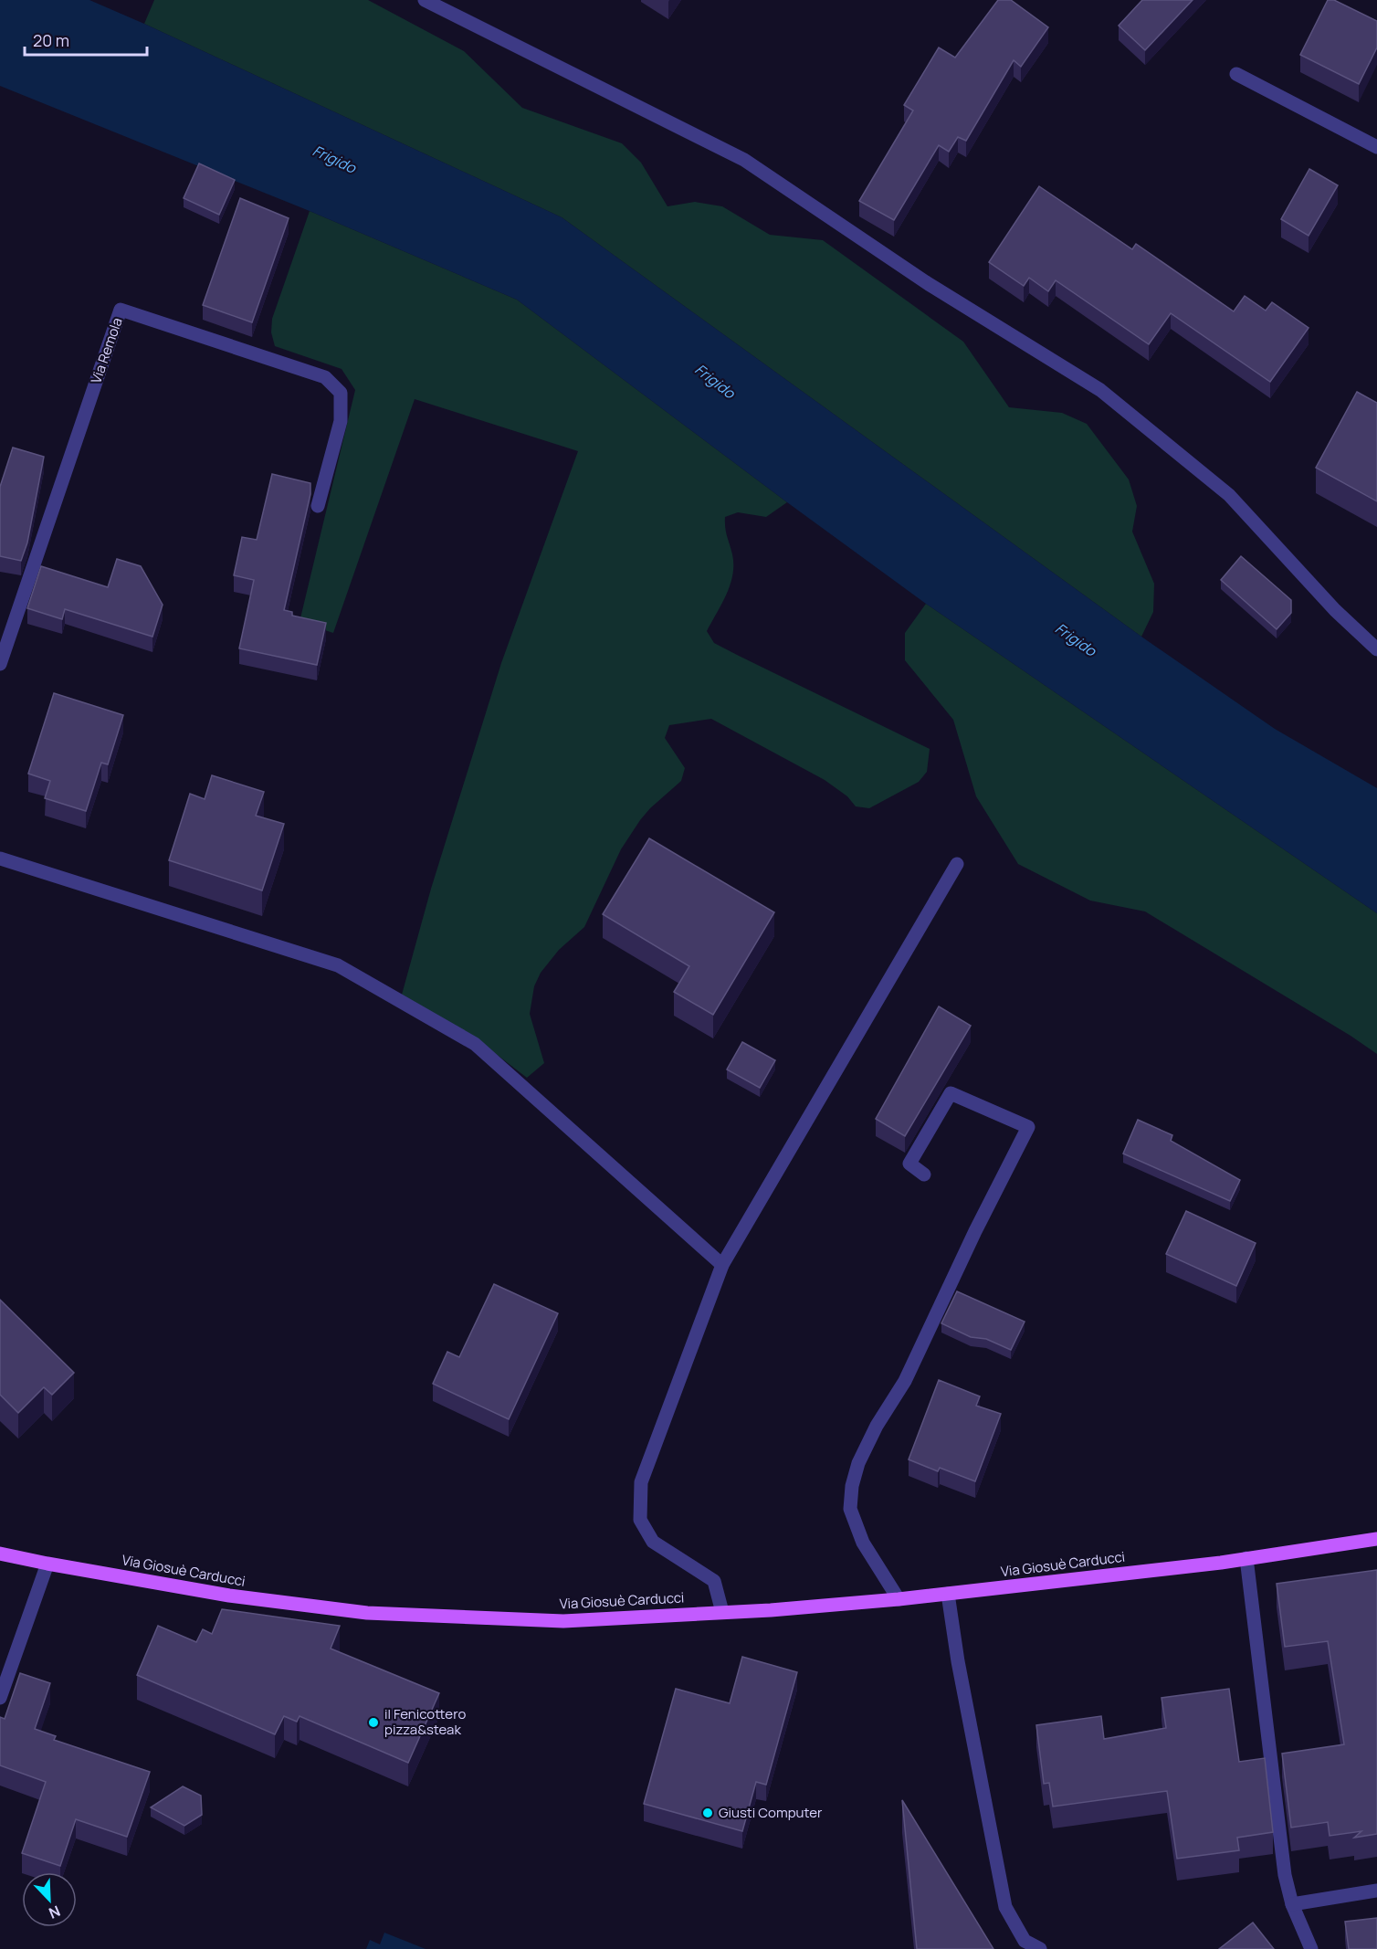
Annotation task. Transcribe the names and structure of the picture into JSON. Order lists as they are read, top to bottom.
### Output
{
  "streets": {
    "main road": ["Via Giosuè Carducci"],
    "street": ["Via Remola"]
  },
  "water": ["Frigido"],
  "places": ["il Fenicottero pizza&steak", "Giusti Computer"],
  "scale_bar": "20 m",
  "north": "bottom right"
}
